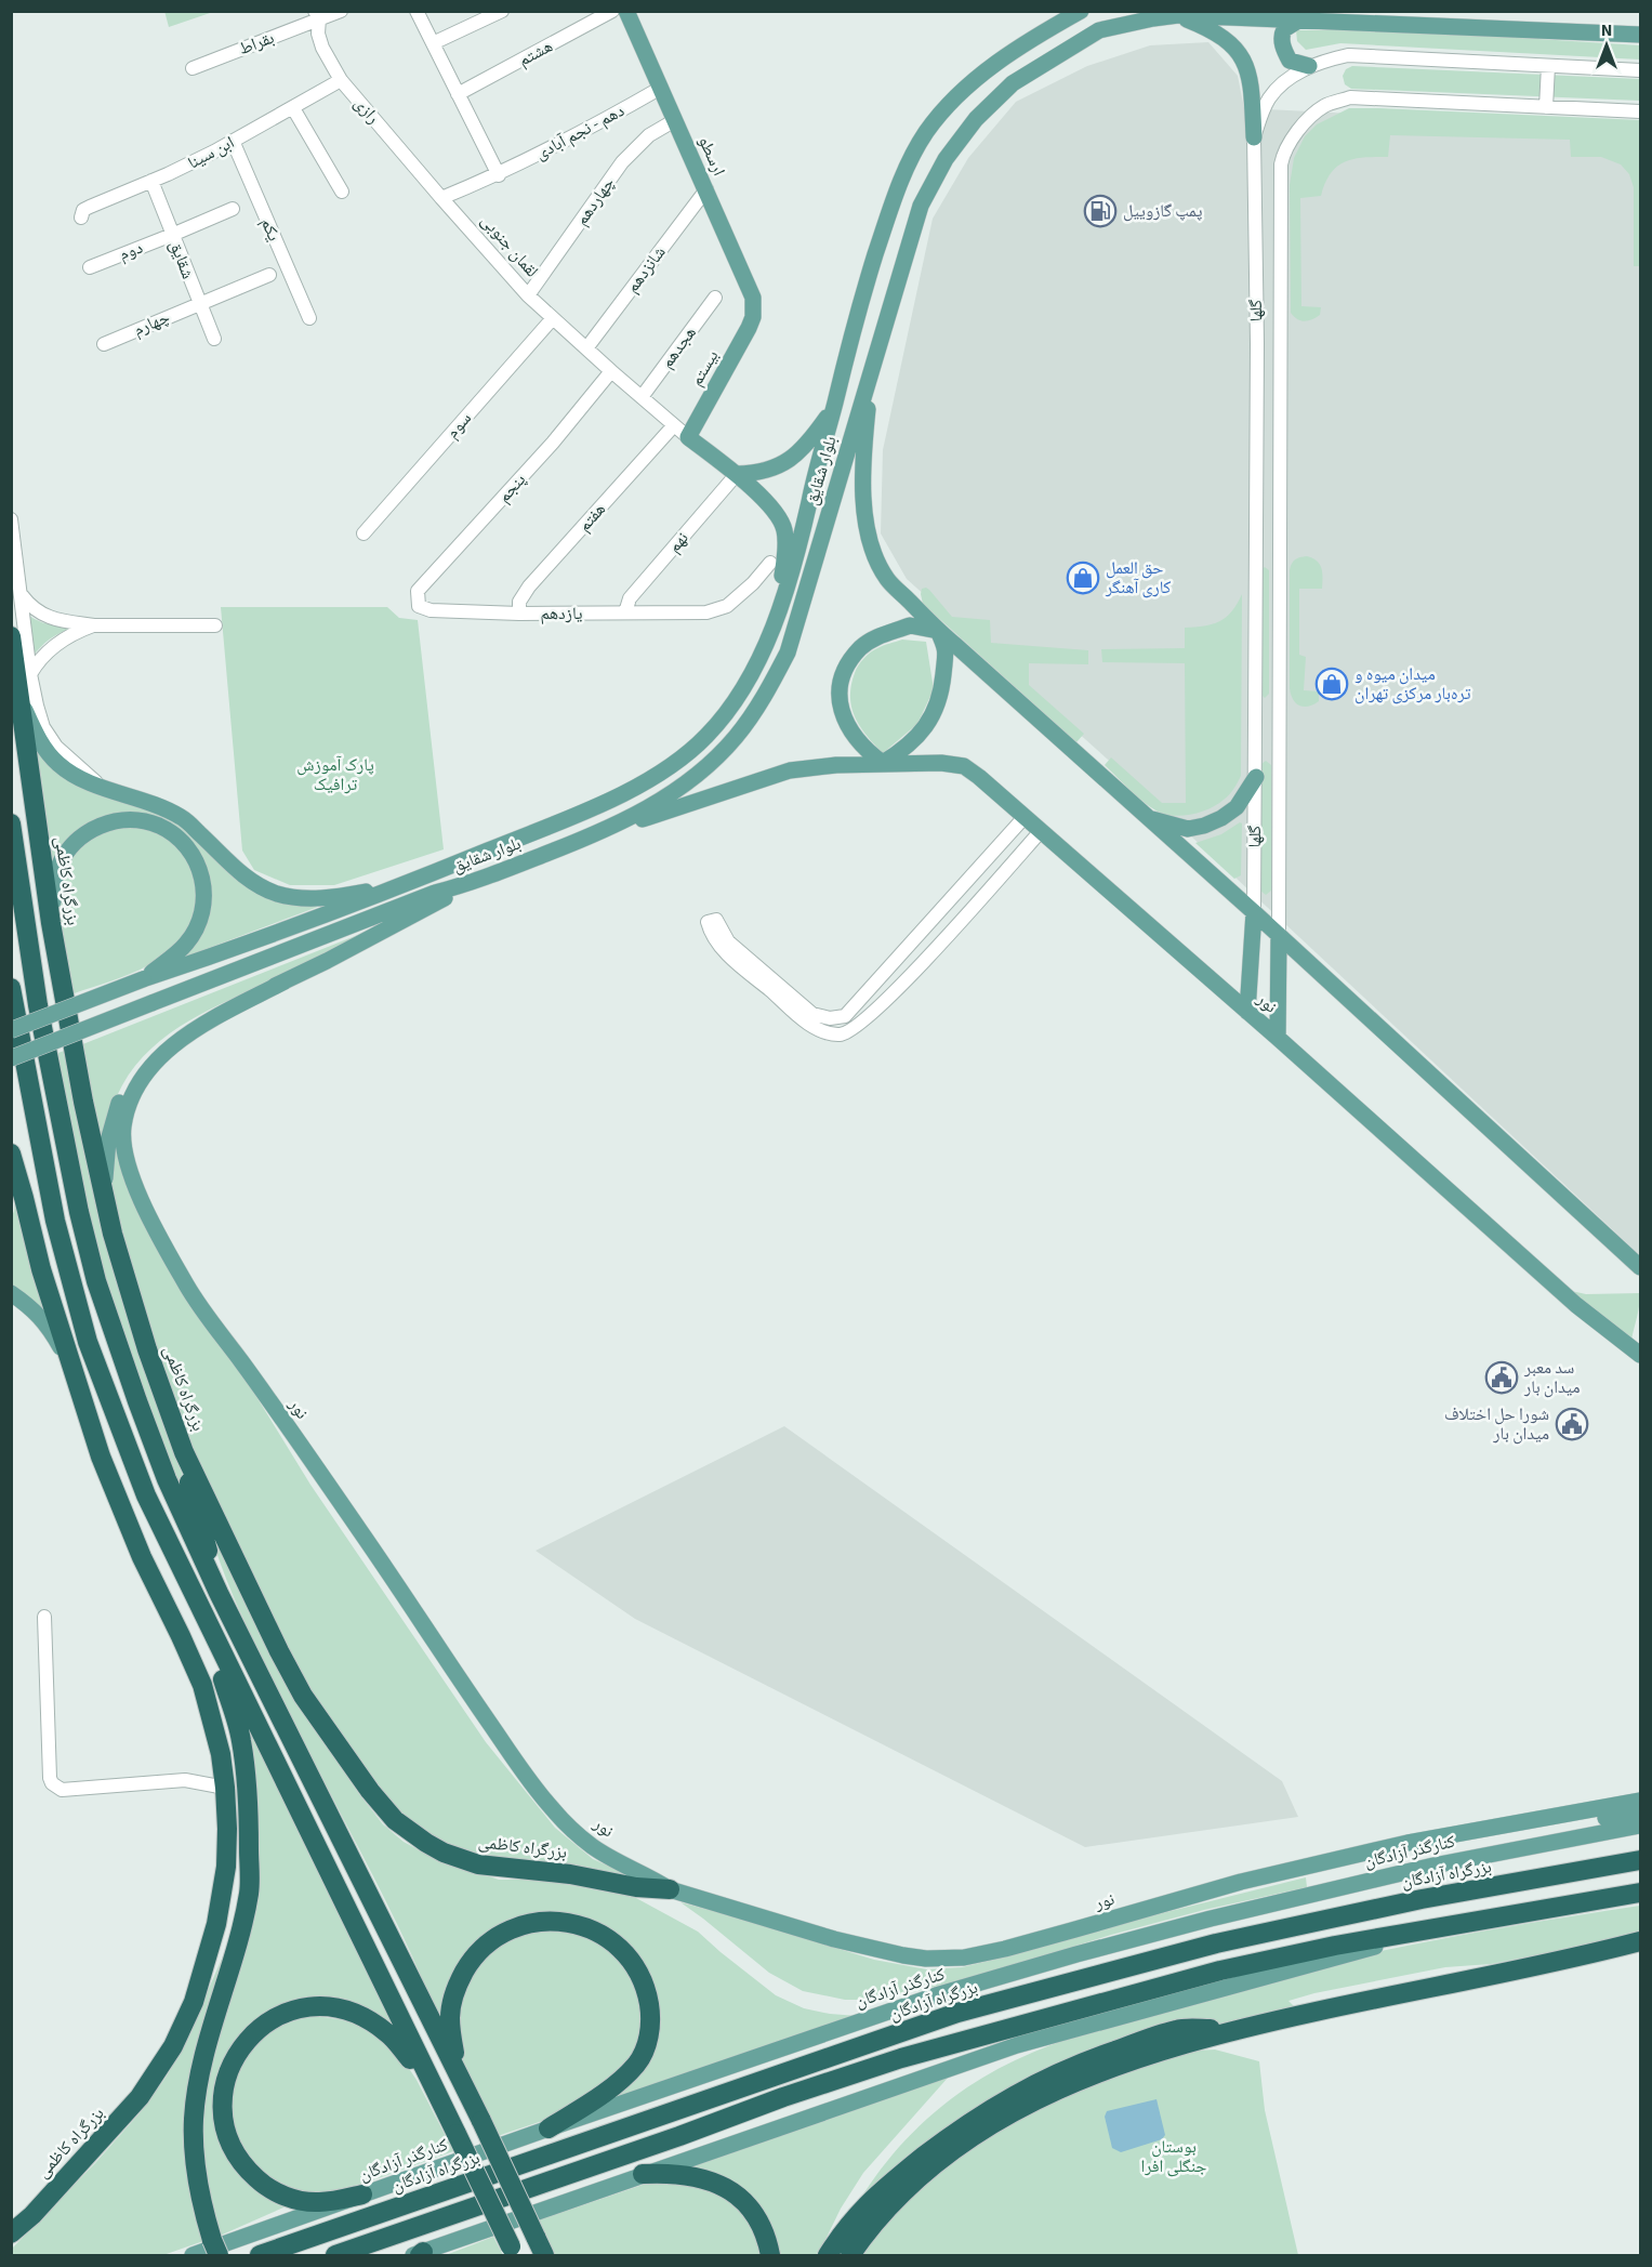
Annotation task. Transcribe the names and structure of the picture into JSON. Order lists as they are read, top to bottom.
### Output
{
  "streets": {
    "highway": ["بزرگراه کاظمی", "بزرگراه آزادگان"],
    "main road": [
      "ارسطو",
      "لقمان جنوبی",
      "بیستم",
      "بلوار شقایق",
      "نور",
      "کنارگذر آزادگان"
    ],
    "street": [
      "بقراط",
      "هشتم",
      "رازی",
      "دهم - نجم آبادی",
      "ابن سینا",
      "چهاردهم",
      "یکم",
      "دوم",
      "شقایق",
      "شانزدهم",
      "گلها",
      "چهارم",
      "هجدهم",
      "سوم",
      "پنجم",
      "هفتم",
      "نهم",
      "یازدهم"
    ]
  },
  "crossings": [
    ["بقراط", "رازی"],
    ["رازی", "ابن سینا"],
    ["رازی", "لقمان جنوبی"],
    ["دهم - نجم آبادی", "ارسطو"],
    ["ابن سینا", "یکم"],
    ["ابن سینا", "شقایق"],
    ["ارسطو", "چهاردهم"],
    ["ارسطو", "شانزدهم"],
    ["ارسطو", "بیستم"],
    ["چهاردهم", "لقمان جنوبی"],
    ["لقمان جنوبی", "شانزدهم"],
    ["لقمان جنوبی", "هجدهم"],
    ["لقمان جنوبی", "بیستم"],
    ["لقمان جنوبی", "سوم"],
    ["لقمان جنوبی", "بلوار شقایق"],
    ["لقمان جنوبی", "پنجم"],
    ["لقمان جنوبی", "هفتم"],
    ["لقمان جنوبی", "نهم"],
    ["دوم", "شقایق"],
    ["شقایق", "چهارم"],
    ["بلوار شقایق", "نور"],
    ["پنجم", "یازدهم"],
    ["هفتم", "یازدهم"],
    ["نهم", "یازدهم"],
    ["بزرگراه کاظمی", "نور"]
  ],
  "parks": ["پارک آموزش ترافیک", "بوستان جنگلی افرا"],
  "places": {
    "fuel station": ["پمپ گازوییل"],
    "shop": ["حق العمل کاری آهنگر", "میدان میوه و تره‌بار مرکزی تهران"],
    "public building": ["سد معبر میدان بار", "شورا حل اختلاف میدان بار"]
  },
  "north": "top"
}
